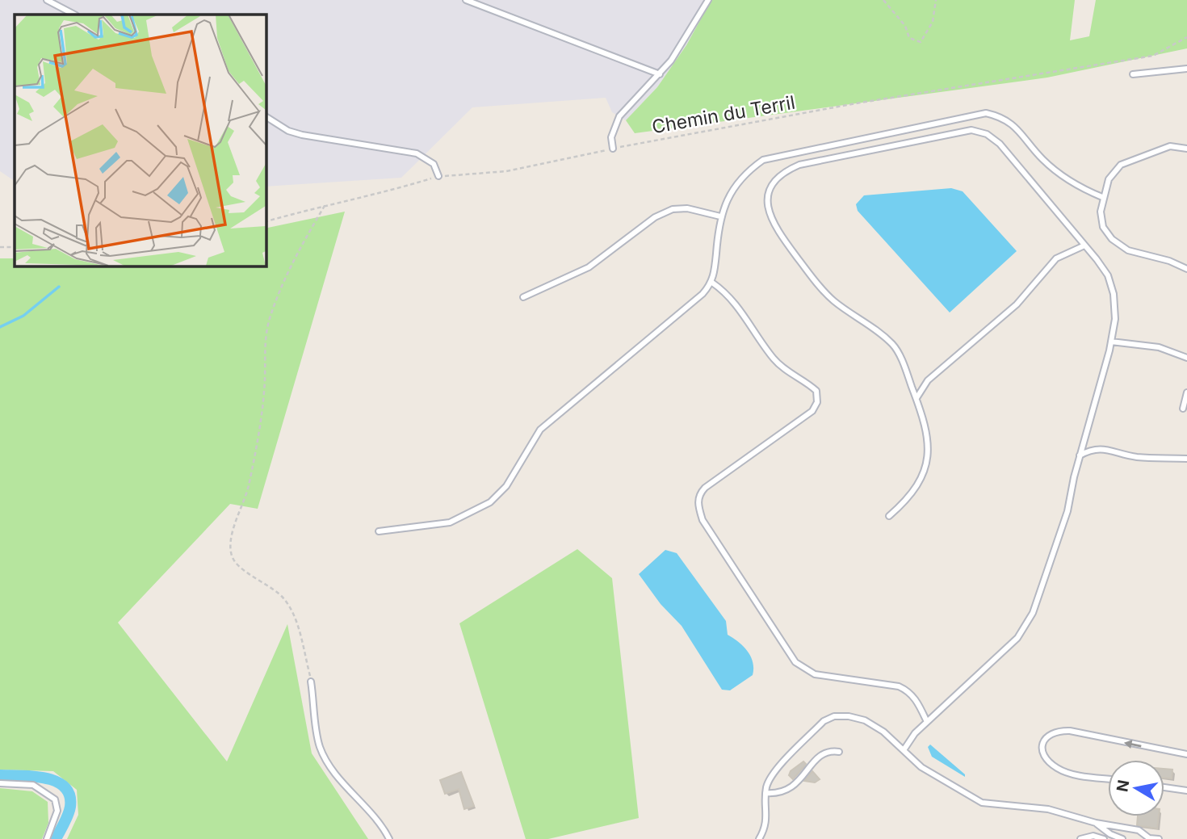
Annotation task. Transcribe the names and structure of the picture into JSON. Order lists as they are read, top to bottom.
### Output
{
  "streets": {
    "path": ["Chemin du Terril"]
  },
  "north": "left"
}
